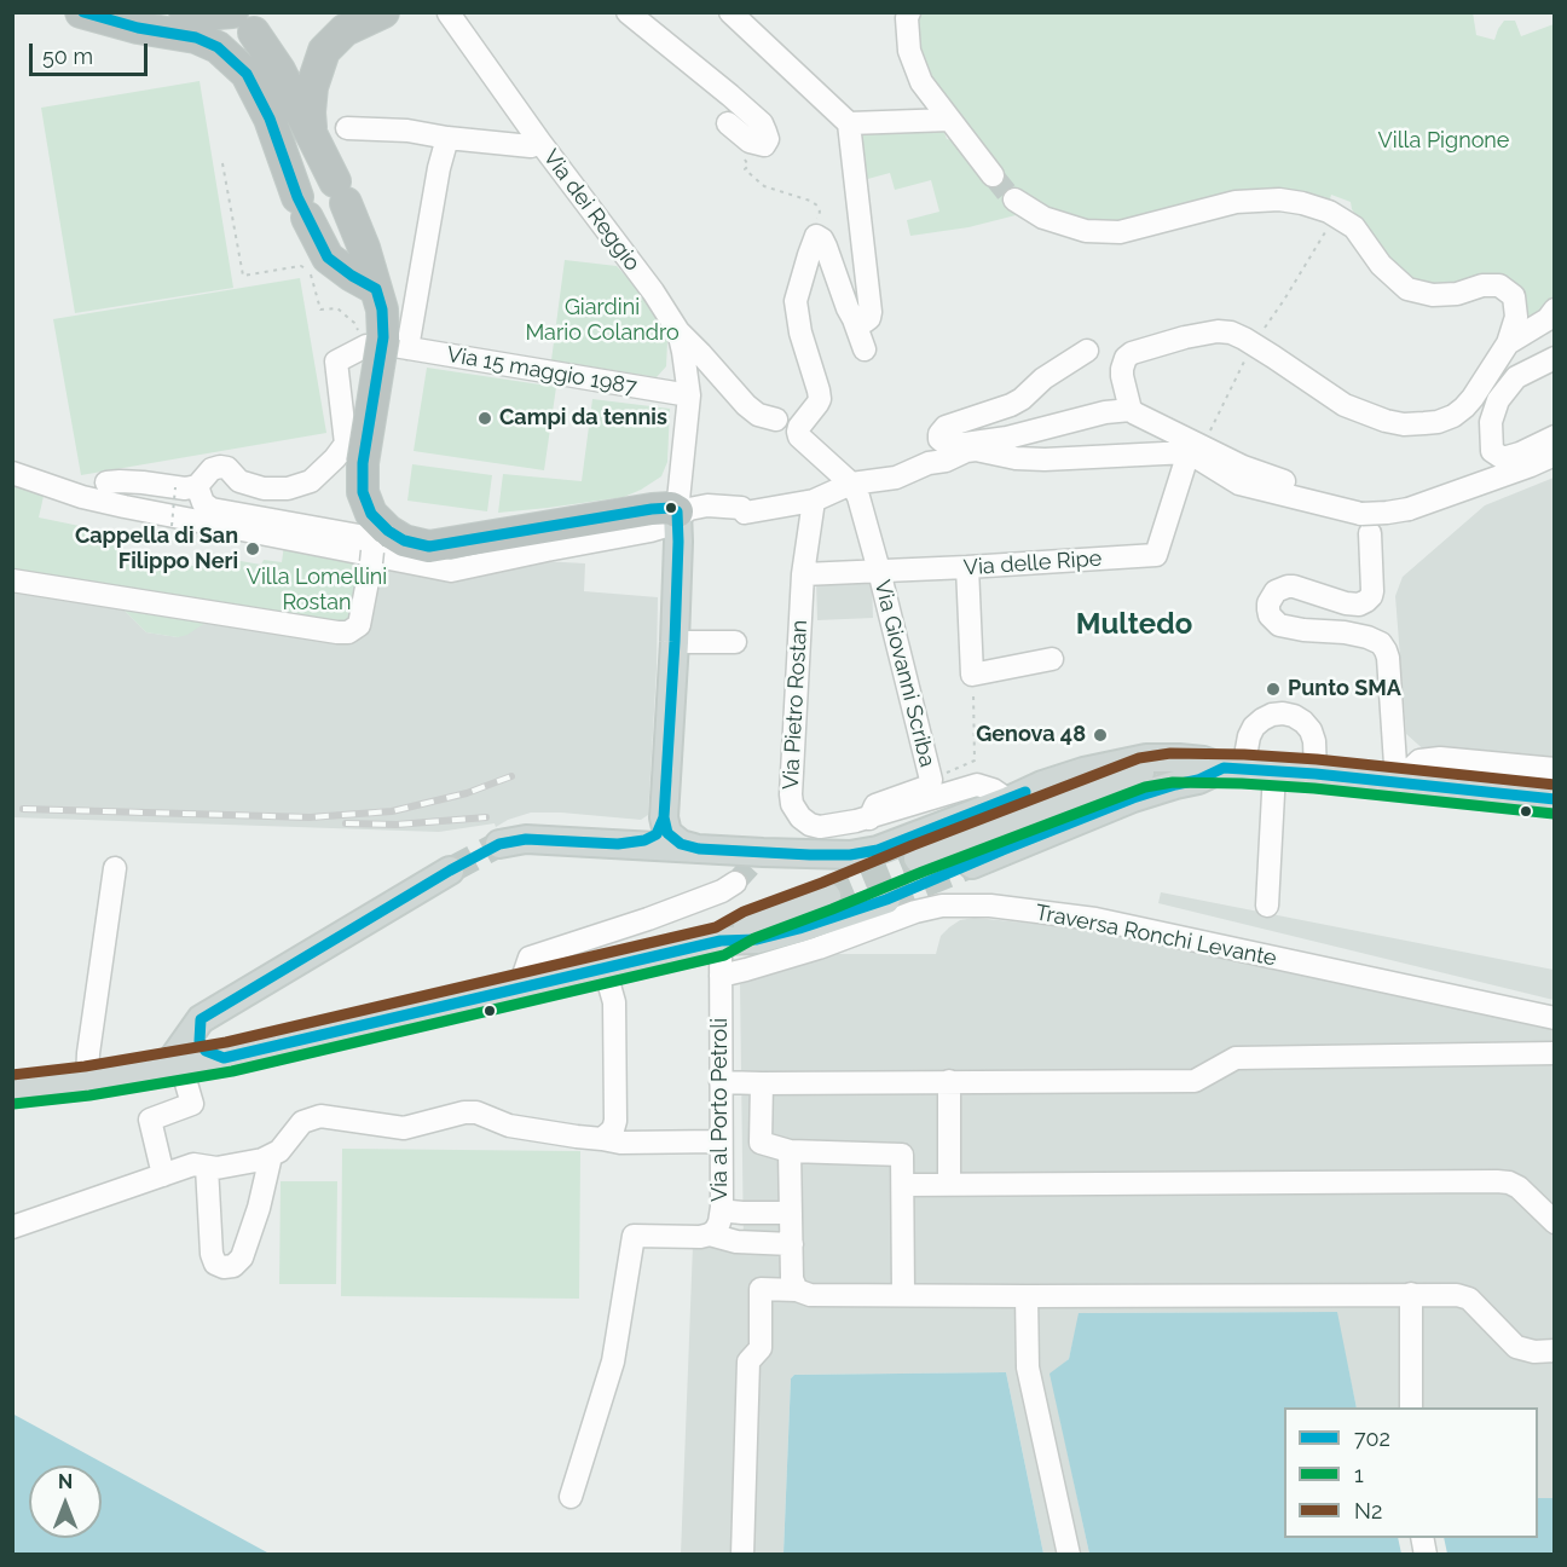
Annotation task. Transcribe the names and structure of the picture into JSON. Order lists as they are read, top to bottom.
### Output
{
  "streets": {
    "street": [
      "Via dei Reggio",
      "Via 15 maggio 1987",
      "Via delle Ripe",
      "Via Giovanni Scriba",
      "Via Pietro Rostan",
      "Traversa Ronchi Levante",
      "Via al Porto Petroli"
    ]
  },
  "crossings": [
    ["Via dei Reggio", "Via 15 maggio 1987"],
    ["Via delle Ripe", "Via Giovanni Scriba"],
    ["Via delle Ripe", "Via Pietro Rostan"],
    ["Traversa Ronchi Levante", "Via al Porto Petroli"]
  ],
  "districts": ["Multedo"],
  "parks": ["Villa Pignone", "Giardini Mario Colandro", "Villa Lomellini Rostan"],
  "places": [
    "Campi da tennis",
    "Cappella di San Filippo Neri",
    "Punto SMA",
    "Genova 48"
  ],
  "lines": ["transit line 702", "transit line N2", "transit line 1"],
  "legend": ["702", "1", "N2"],
  "scale_bar": "50 m",
  "north": "top"
}
